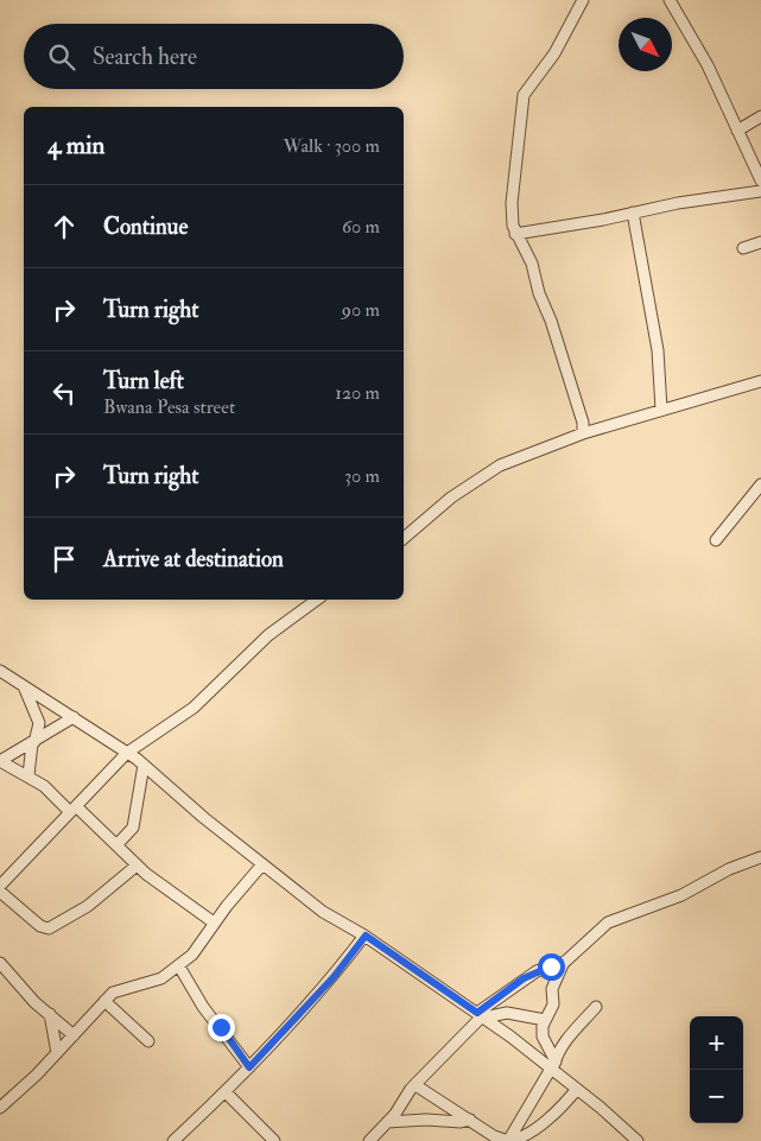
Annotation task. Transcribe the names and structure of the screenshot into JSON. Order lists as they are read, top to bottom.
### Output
{
  "north": "bottom right",
  "page": {
    "search": "Search here",
    "heading": ["4 min", "Walk · 300 m"],
    "list": [
      ["Continue", "60 m"],
      ["Turn right", "90 m"],
      ["Turn left", "Bwana Pesa street", "120 m"],
      ["Turn right", "30 m"],
      "Arrive at destination"
    ],
    "map_buttons": ["+", "−"]
  }
}
